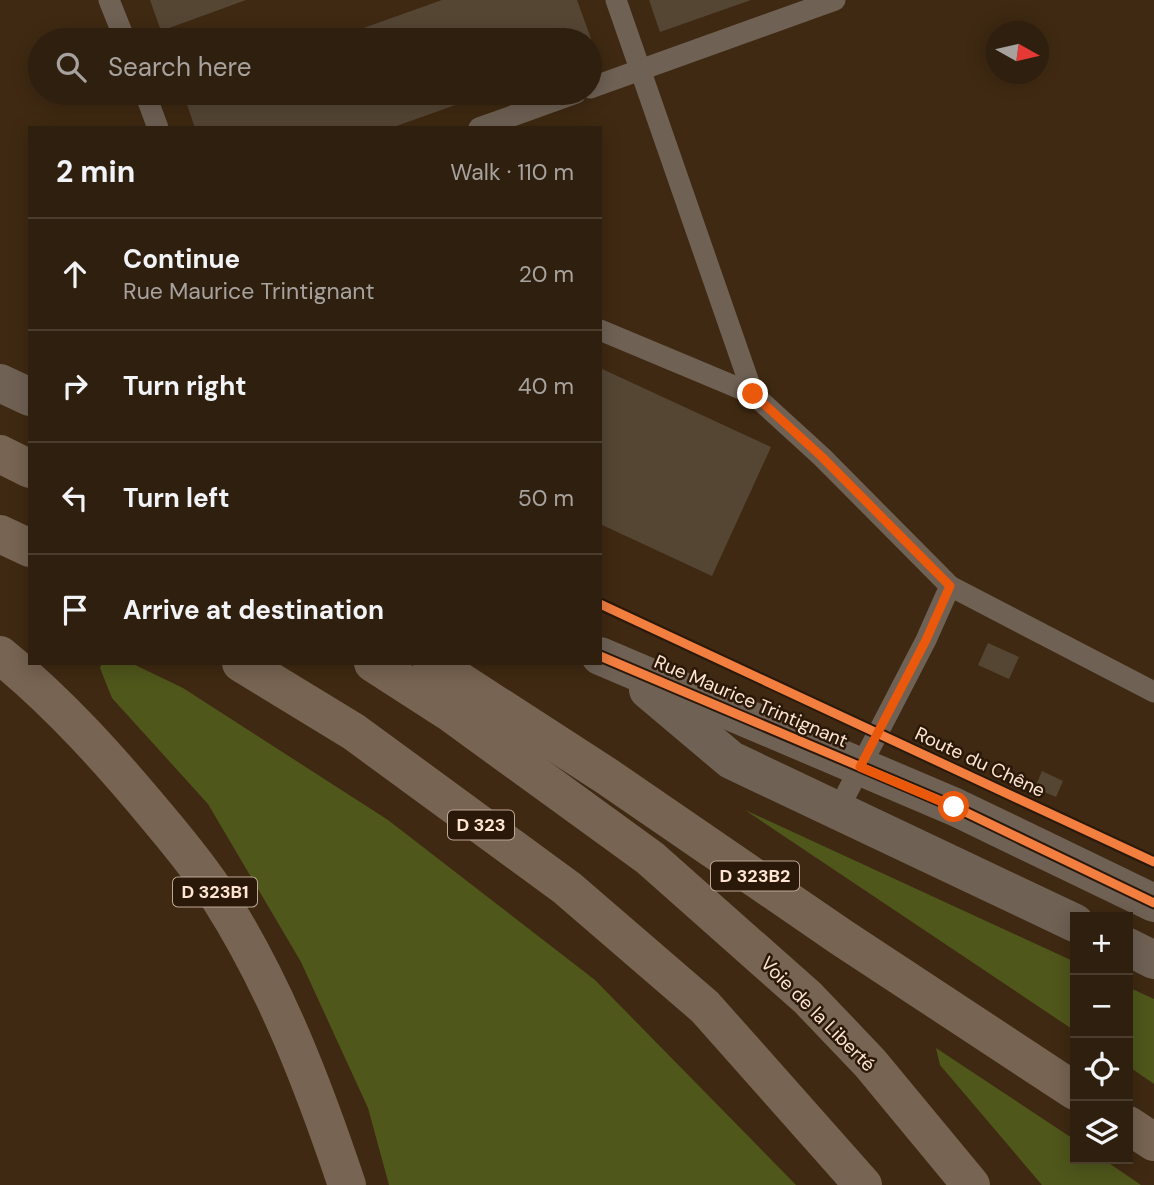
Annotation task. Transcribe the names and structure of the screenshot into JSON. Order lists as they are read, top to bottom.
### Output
{
  "streets": {
    "highway": [
      "D 323",
      "D 323B2",
      "D 323B1",
      "Voie de la Liberté"
    ],
    "street": ["Rue Maurice Trintignant"],
    "cycle path": ["Route du Chêne"]
  },
  "north": "right",
  "page": {
    "search": "Search here",
    "heading": ["2 min", "Walk · 110 m"],
    "list": [
      ["Continue", "Rue Maurice Trintignant", "20 m"],
      ["Turn right", "40 m"],
      ["Turn left", "50 m"],
      "Arrive at destination"
    ],
    "map_buttons": ["+", "−"]
  }
}
